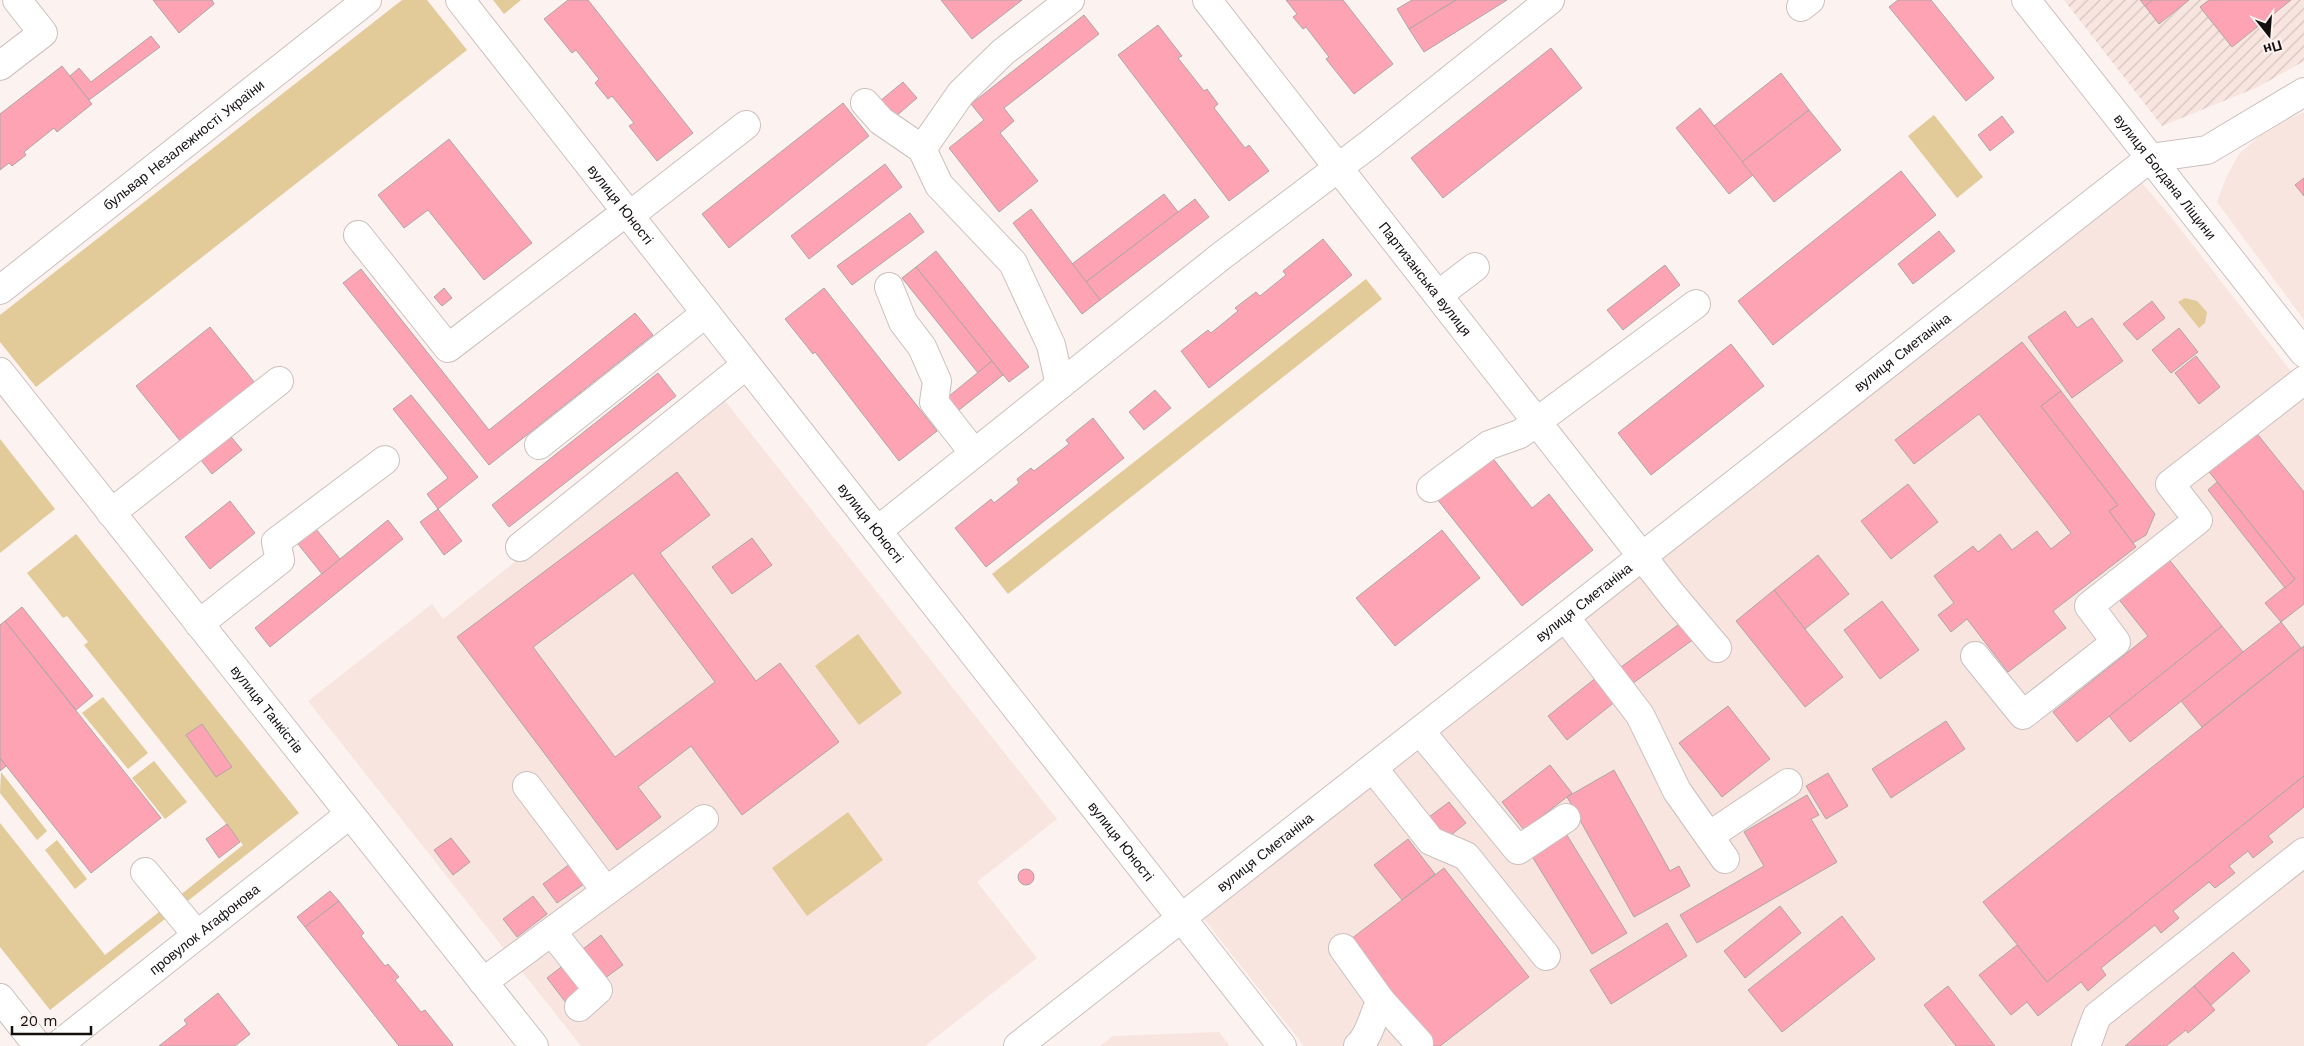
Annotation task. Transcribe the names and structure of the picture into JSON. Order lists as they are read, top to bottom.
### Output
{
  "streets": {
    "street": [
      "бульвар Незалежності України",
      "вулиця Богдана Ліщини",
      "вулиця Юності",
      "Партизанська вулиця",
      "вулиця Сметаніна",
      "вулиця Танкістів",
      "провулок Агафонова"
    ]
  },
  "crossings": [
    ["вулиця Богдана Ліщини", "вулиця Сметаніна"],
    ["вулиця Юності", "вулиця Сметаніна"],
    ["Партизанська вулиця", "вулиця Сметаніна"],
    ["вулиця Танкістів", "провулок Агафонова"]
  ],
  "scale_bar": "20 m",
  "north": "bottom"
}
